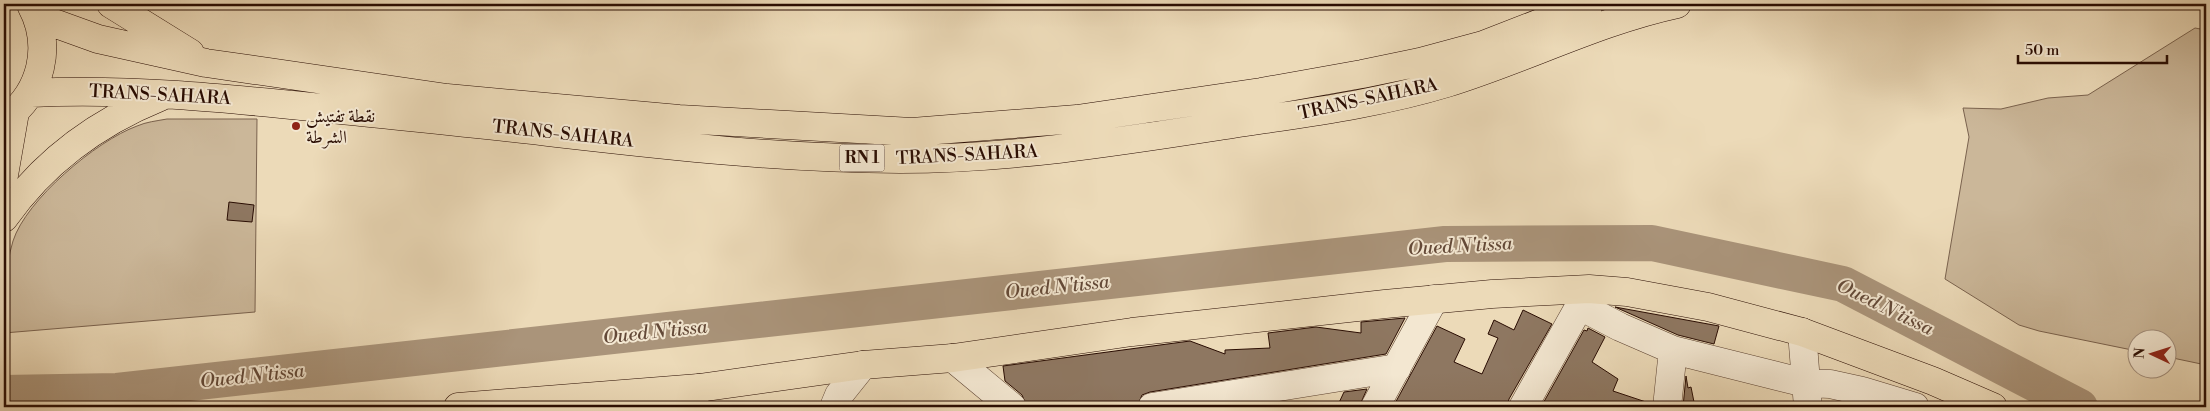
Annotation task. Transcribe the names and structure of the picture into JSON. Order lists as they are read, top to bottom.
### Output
{
  "streets": {
    "main road": ["TRANS-SAHARA", "RN 1"]
  },
  "water": ["Oued N'tissa"],
  "places": ["نقطة تفتيش الشرطة"],
  "scale_bar": "50 m",
  "north": "left"
}
